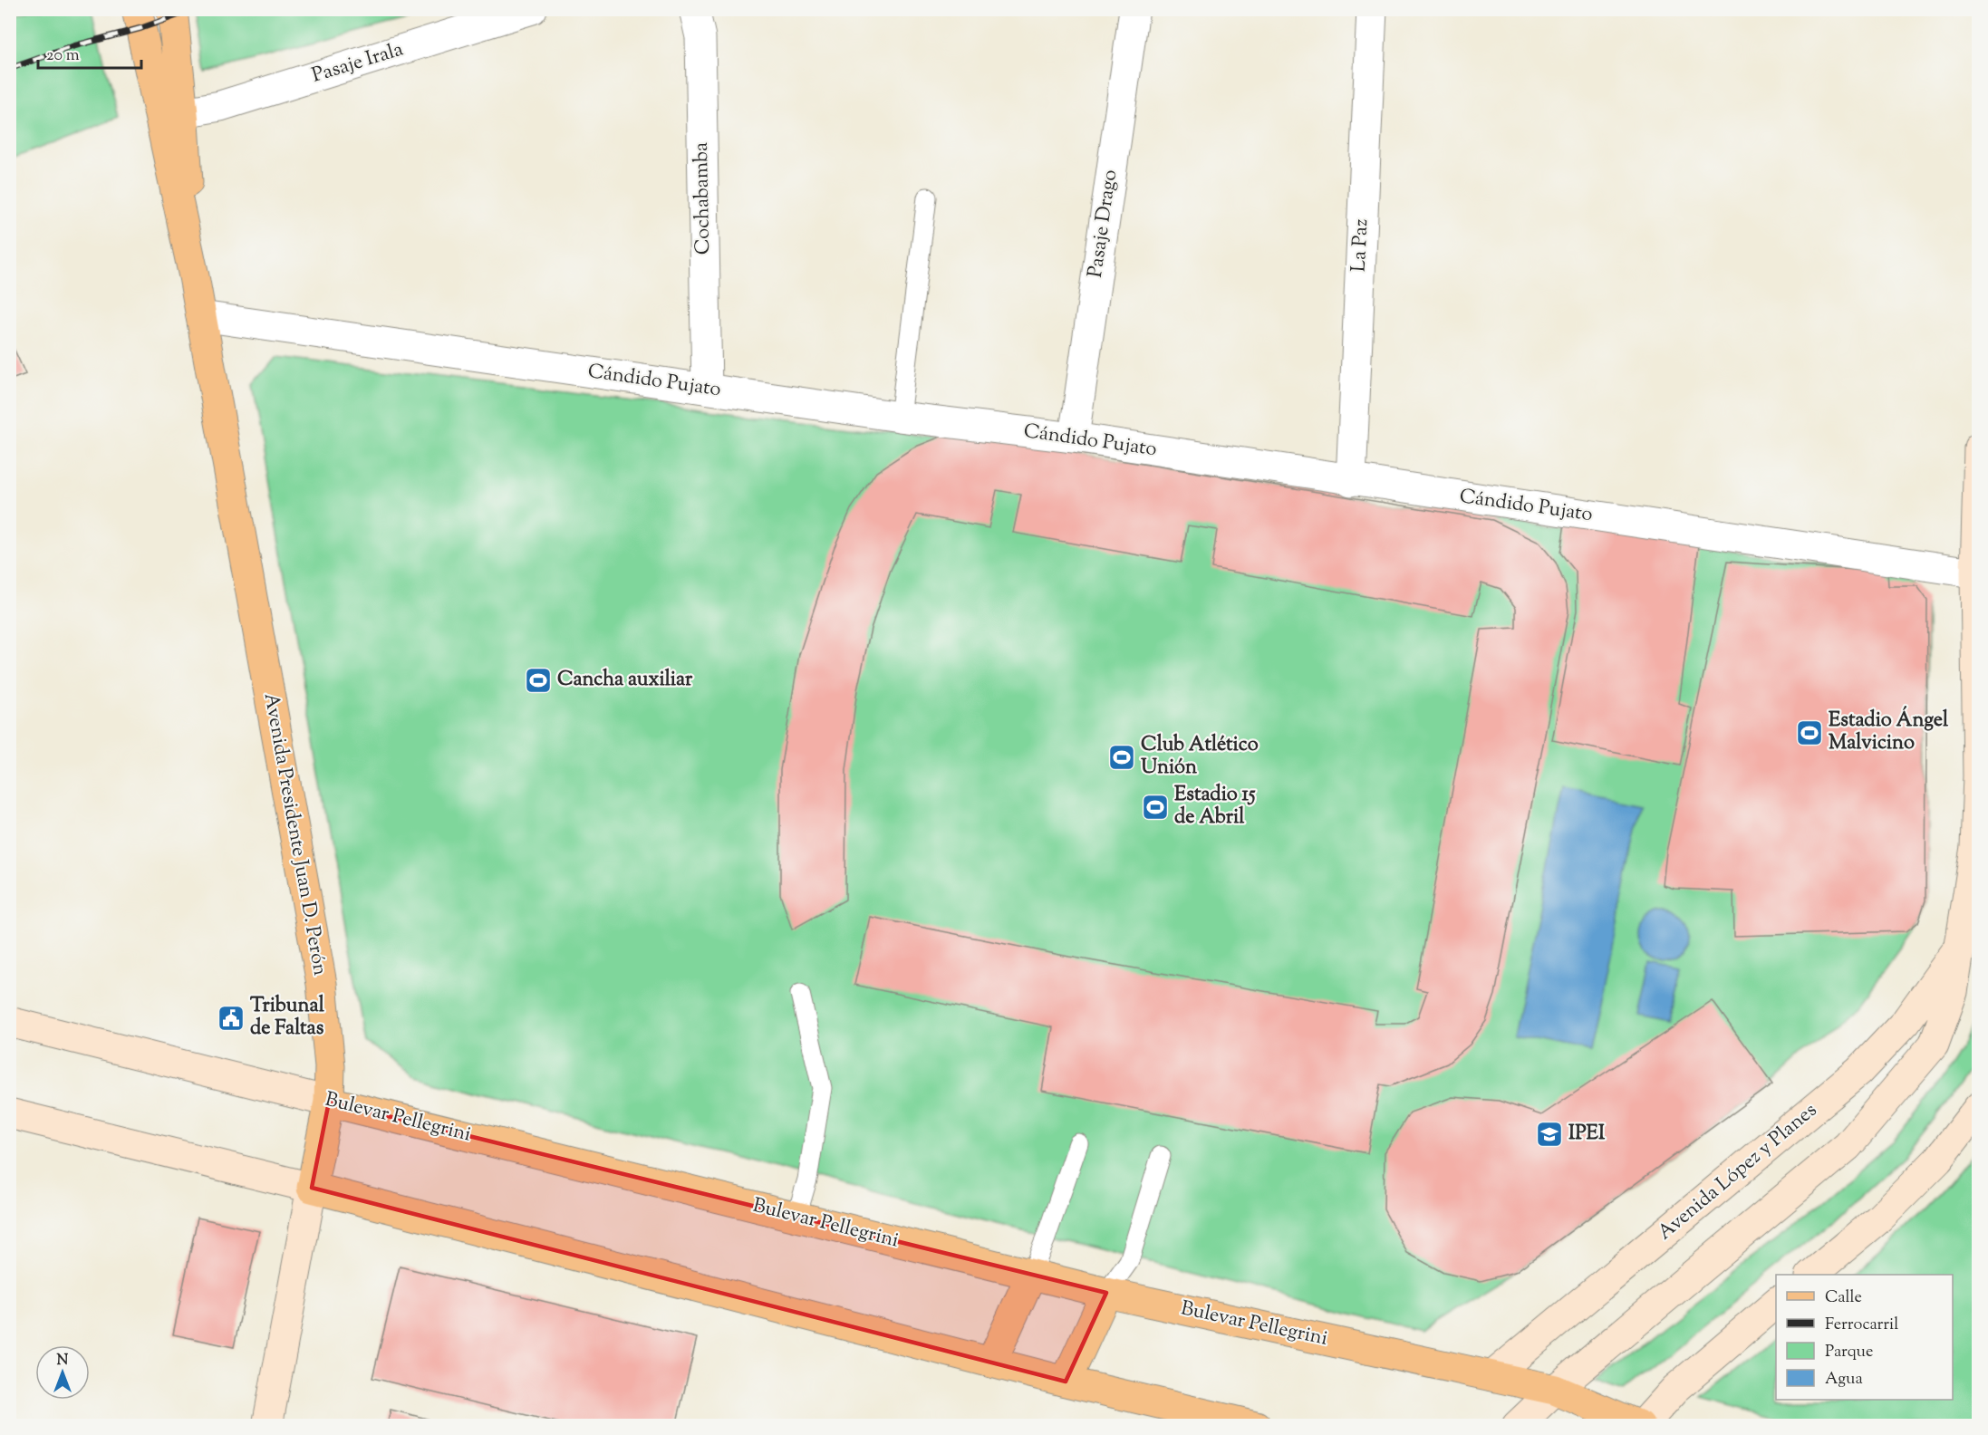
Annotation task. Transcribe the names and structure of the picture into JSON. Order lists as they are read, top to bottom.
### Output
{
  "streets": {
    "main road": ["Avenida Presidente Juan D. Perón", "Bulevar Pellegrini", "Avenida López y Planes"],
    "street": [
      "Pasaje Irala",
      "Cochabamba",
      "Pasaje Drago",
      "La Paz",
      "Cándido Pujato"
    ]
  },
  "crossings": [
    ["Pasaje Irala", "Avenida Presidente Juan D. Perón"],
    ["Cochabamba", "Cándido Pujato"],
    ["Pasaje Drago", "Cándido Pujato"],
    ["La Paz", "Cándido Pujato"],
    ["Cándido Pujato", "Avenida Presidente Juan D. Perón"],
    ["Cándido Pujato", "Avenida López y Planes"],
    ["Avenida Presidente Juan D. Perón", "Bulevar Pellegrini"],
    ["Bulevar Pellegrini", "Avenida López y Planes"]
  ],
  "places": {
    "sports": [
      "Cancha auxiliar",
      "Estadio Ángel Malvicino",
      "Club Atlético Unión",
      "Estadio 15 de Abril"
    ],
    "public building": ["Tribunal de Faltas"],
    "school or university": ["IPEI"]
  },
  "legend": [
    "Calle",
    "Ferrocarril",
    "Parque",
    "Agua"
  ],
  "scale_bar": "20 m",
  "north": "top"
}
